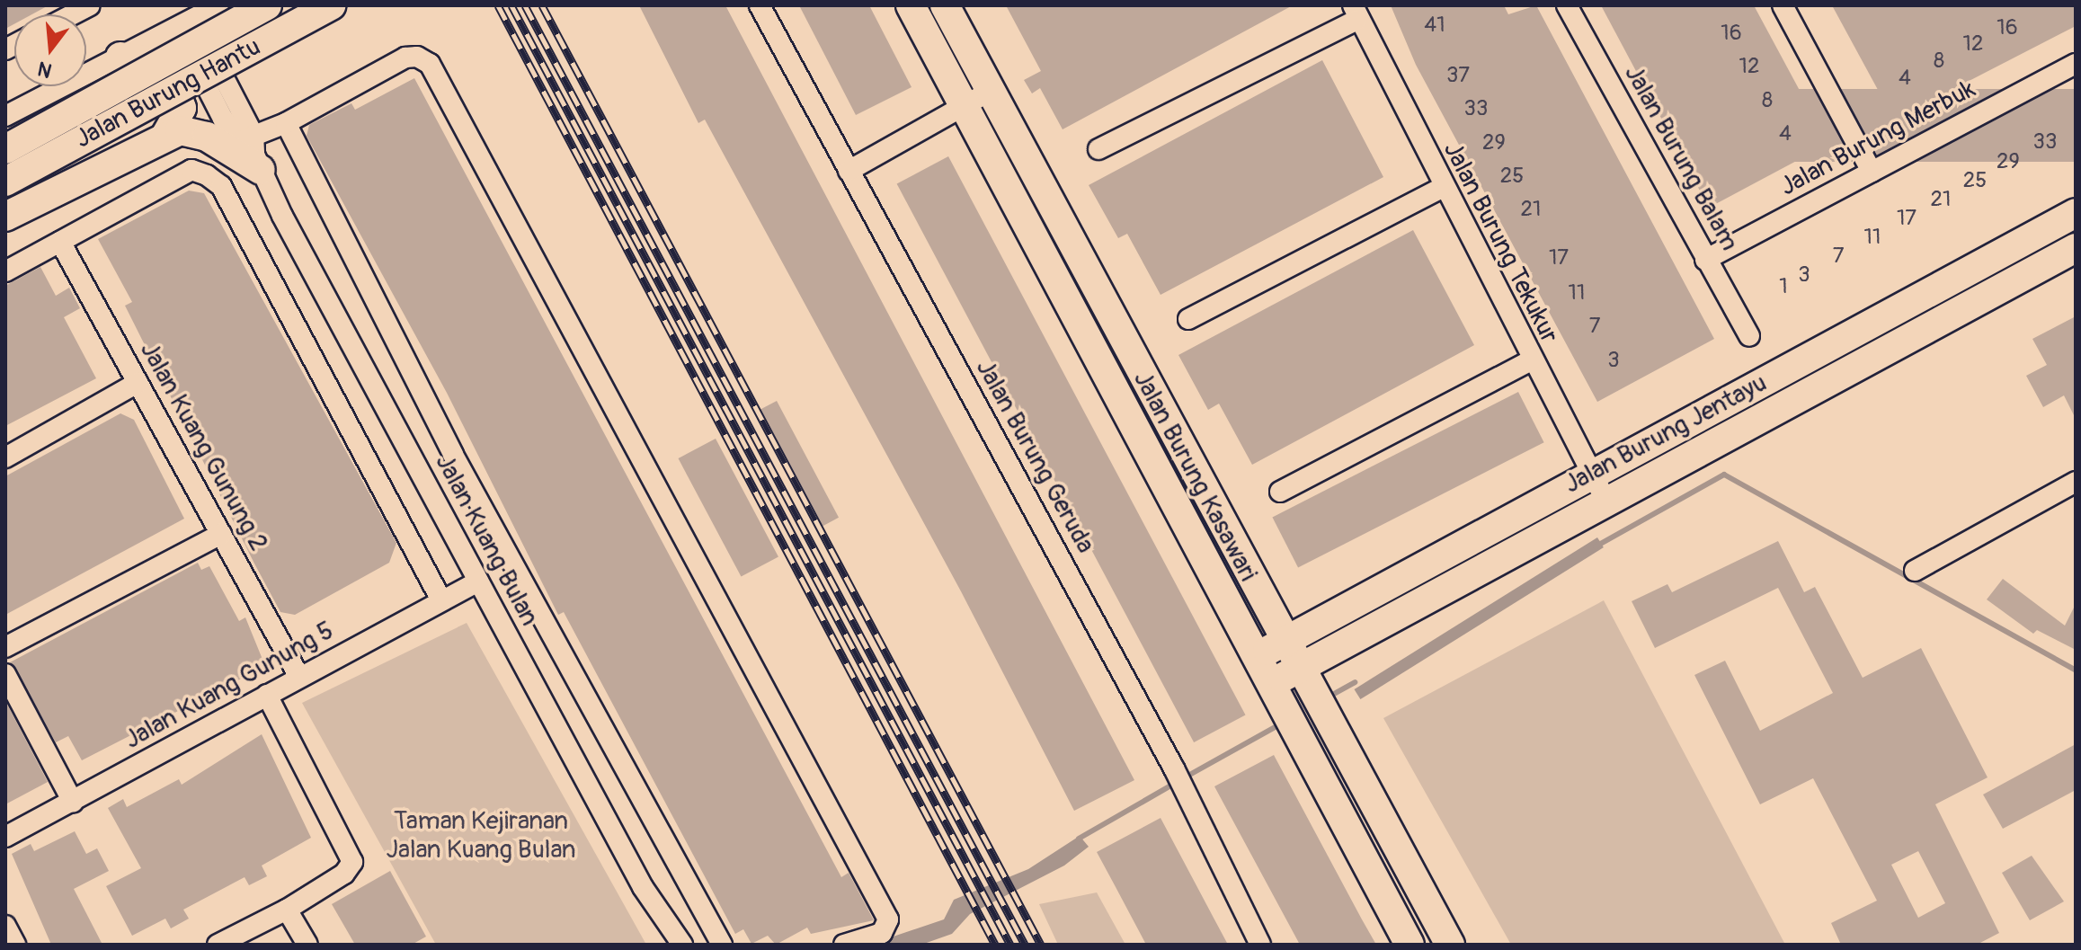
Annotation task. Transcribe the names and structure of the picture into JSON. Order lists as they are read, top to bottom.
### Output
{
  "streets": {
    "street": [
      "Jalan Burung Hantu",
      "Jalan Burung Merbuk",
      "Jalan Burung Balam",
      "Jalan Burung Tekukur",
      "Jalan Burung Jentayu",
      "Jalan Kuang Gunung 2",
      "Jalan Burung Geruda",
      "Jalan Burung Kasawari",
      "Jalan Kuang Bulan",
      "Jalan Kuang Gunung 5"
    ]
  },
  "crossings": [
    ["Jalan Burung Merbuk", "Jalan Burung Balam"],
    ["Jalan Burung Tekukur", "Jalan Burung Jentayu"],
    ["Jalan Burung Jentayu", "Jalan Burung Kasawari"],
    ["Jalan Kuang Gunung 2", "Jalan Kuang Gunung 5"],
    ["Jalan Kuang Bulan", "Jalan Kuang Gunung 5"]
  ],
  "parks": ["Taman Kejiranan Jalan Kuang Bulan"],
  "house_numbers": [
    "41",
    "16",
    "16",
    "12",
    "8",
    "12",
    "37",
    "4",
    "8",
    "33",
    "4",
    "33",
    "29",
    "29",
    "25",
    "25",
    "21",
    "21",
    "17",
    "11",
    "7",
    "17",
    "3",
    "1",
    "11",
    "7",
    "3"
  ],
  "north": "bottom"
}
